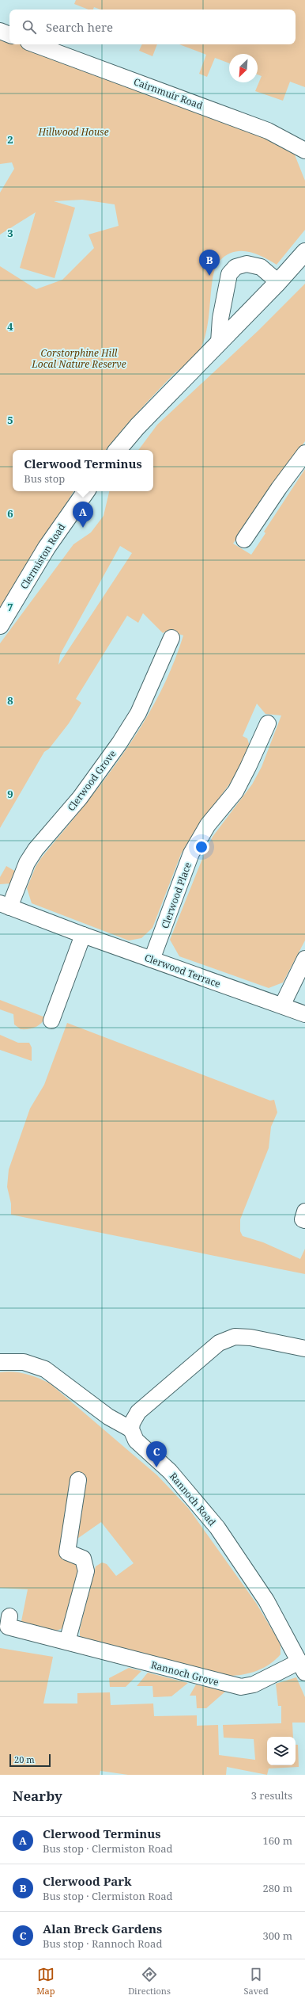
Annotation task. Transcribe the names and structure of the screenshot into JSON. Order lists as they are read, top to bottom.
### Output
{
  "streets": {
    "street": [
      "Cairnmuir Road",
      "Clermiston Road",
      "Clerwood Grove",
      "Clerwood Place",
      "Clerwood Terrace",
      "Rannoch Road",
      "Rannoch Grove"
    ]
  },
  "crossings": [
    ["Clerwood Grove", "Clerwood Terrace"],
    ["Clerwood Place", "Clerwood Terrace"],
    ["Rannoch Road", "Rannoch Grove"]
  ],
  "parks": ["Hillwood House", "Corstorphine Hill Local Nature Reserve"],
  "scale_bar": "20 m",
  "north": "bottom left",
  "page": {
    "search": "Search here",
    "pins": ["B", "A", "C"],
    "popup": ["Clerwood Terminus", "Bus stop"],
    "scale": "20 m",
    "heading": ["Nearby", "3 results"],
    "list": [
      {
        "mark": "A",
        "name": "Clerwood Terminus",
        "note": "Bus stop · Clermiston Road",
        "value": "160 m"
      },
      {
        "mark": "B",
        "name": "Clerwood Park",
        "note": "Bus stop · Clermiston Road",
        "value": "280 m"
      },
      {
        "mark": "C",
        "name": "Alan Breck Gardens",
        "note": "Bus stop · Rannoch Road",
        "value": "300 m"
      }
    ],
    "nav": ["Map", "Directions", "Saved"]
  },
  "grid": {
    "rows": [
      "2",
      "3",
      "4",
      "5",
      "6",
      "7",
      "8",
      "9"
    ]
  }
}
